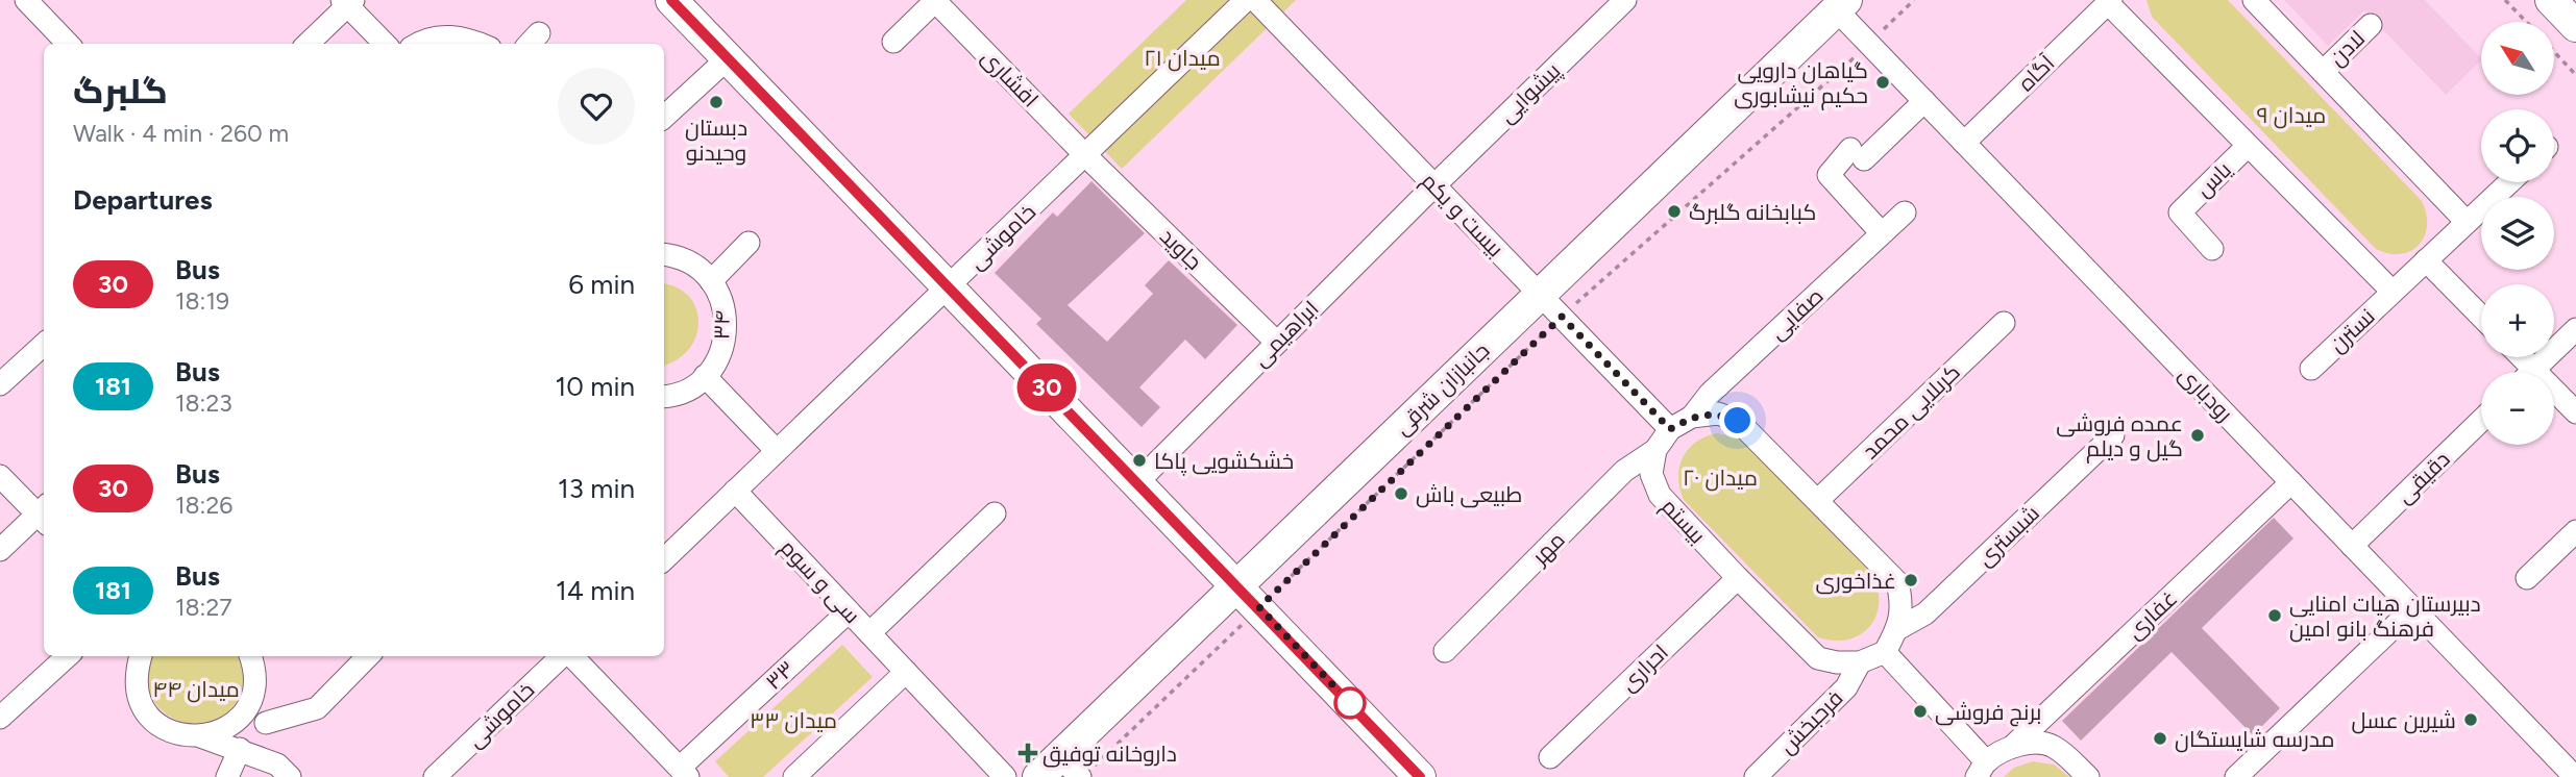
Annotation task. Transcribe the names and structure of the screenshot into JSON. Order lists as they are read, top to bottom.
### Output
{
  "streets": {
    "main road": ["جانبازان شرقی"],
    "street": [
      "لادن",
      "آگاه",
      "افشاری",
      "پیشوایی",
      "یاس",
      "بیست و یکم",
      "خاموشی",
      "جاوید",
      "صفایی",
      "۳۴",
      "نسترن",
      "ابراهیمی",
      "رودباری",
      "کربلایی محمد",
      "دقیقی",
      "بیستم",
      "شبستری",
      "مهر",
      "سی و سوم",
      "غفاری",
      "احراری",
      "۳۳",
      "فرحبخش"
    ]
  },
  "crossings": [
    ["آگاه", "رودباری"],
    ["افشاری", "خاموشی"],
    ["افشاری", "جاوید"],
    ["پیشوایی", "بیست و یکم"],
    ["پیشوایی", "ابراهیمی"],
    ["بیست و یکم", "ابراهیمی"],
    ["بیست و یکم", "جانبازان شرقی"],
    ["خاموشی", "جاوید"],
    ["خاموشی", "سی و سوم"],
    ["جاوید", "ابراهیمی"],
    ["جانبازان شرقی", "رودباری"],
    ["رودباری", "دقیقی"],
    ["رودباری", "غفاری"],
    ["بیستم", "مهر"],
    ["بیستم", "احراری"],
    ["بیستم", "فرحبخش"],
    ["سی و سوم", "۳۳"]
  ],
  "parks": [
    "میدان ۲۱",
    "میدان ۹",
    "میدان ۲۰",
    "میدان ۴۴",
    "میدان ۳۳"
  ],
  "places": {
    "other": [
      "گیاهان دارویی حکیم نیشابوری",
      "دبستان وحیدنو",
      "کبابخانه گلبرگ",
      "عمده فروشی گیل و دیلم",
      "خشکشویی پاکا",
      "طبیعی باش",
      "غذاخوری",
      "دبیرستان هیات امنایی فرهنگ بانو امین",
      "برنج فروشی",
      "شیرین عسل",
      "مدرسه شایستگان"
    ],
    "health": ["داروخانه توفیق"]
  },
  "lines": ["bus line 30"],
  "north": "top left",
  "page": {
    "on_map": "30",
    "map_buttons": ["+", "−"],
    "heading": [
      ["گلبرگ", "Walk · 4 min · 260 m"],
      "Departures"
    ],
    "list": [
      {
        "mark": "30",
        "name": "Bus",
        "note": "18:19",
        "value": "6 min"
      },
      {
        "mark": "181",
        "name": "Bus",
        "note": "18:23",
        "value": "10 min"
      },
      {
        "mark": "30",
        "name": "Bus",
        "note": "18:26",
        "value": "13 min"
      },
      {
        "mark": "181",
        "name": "Bus",
        "note": "18:27",
        "value": "14 min"
      }
    ]
  }
}
